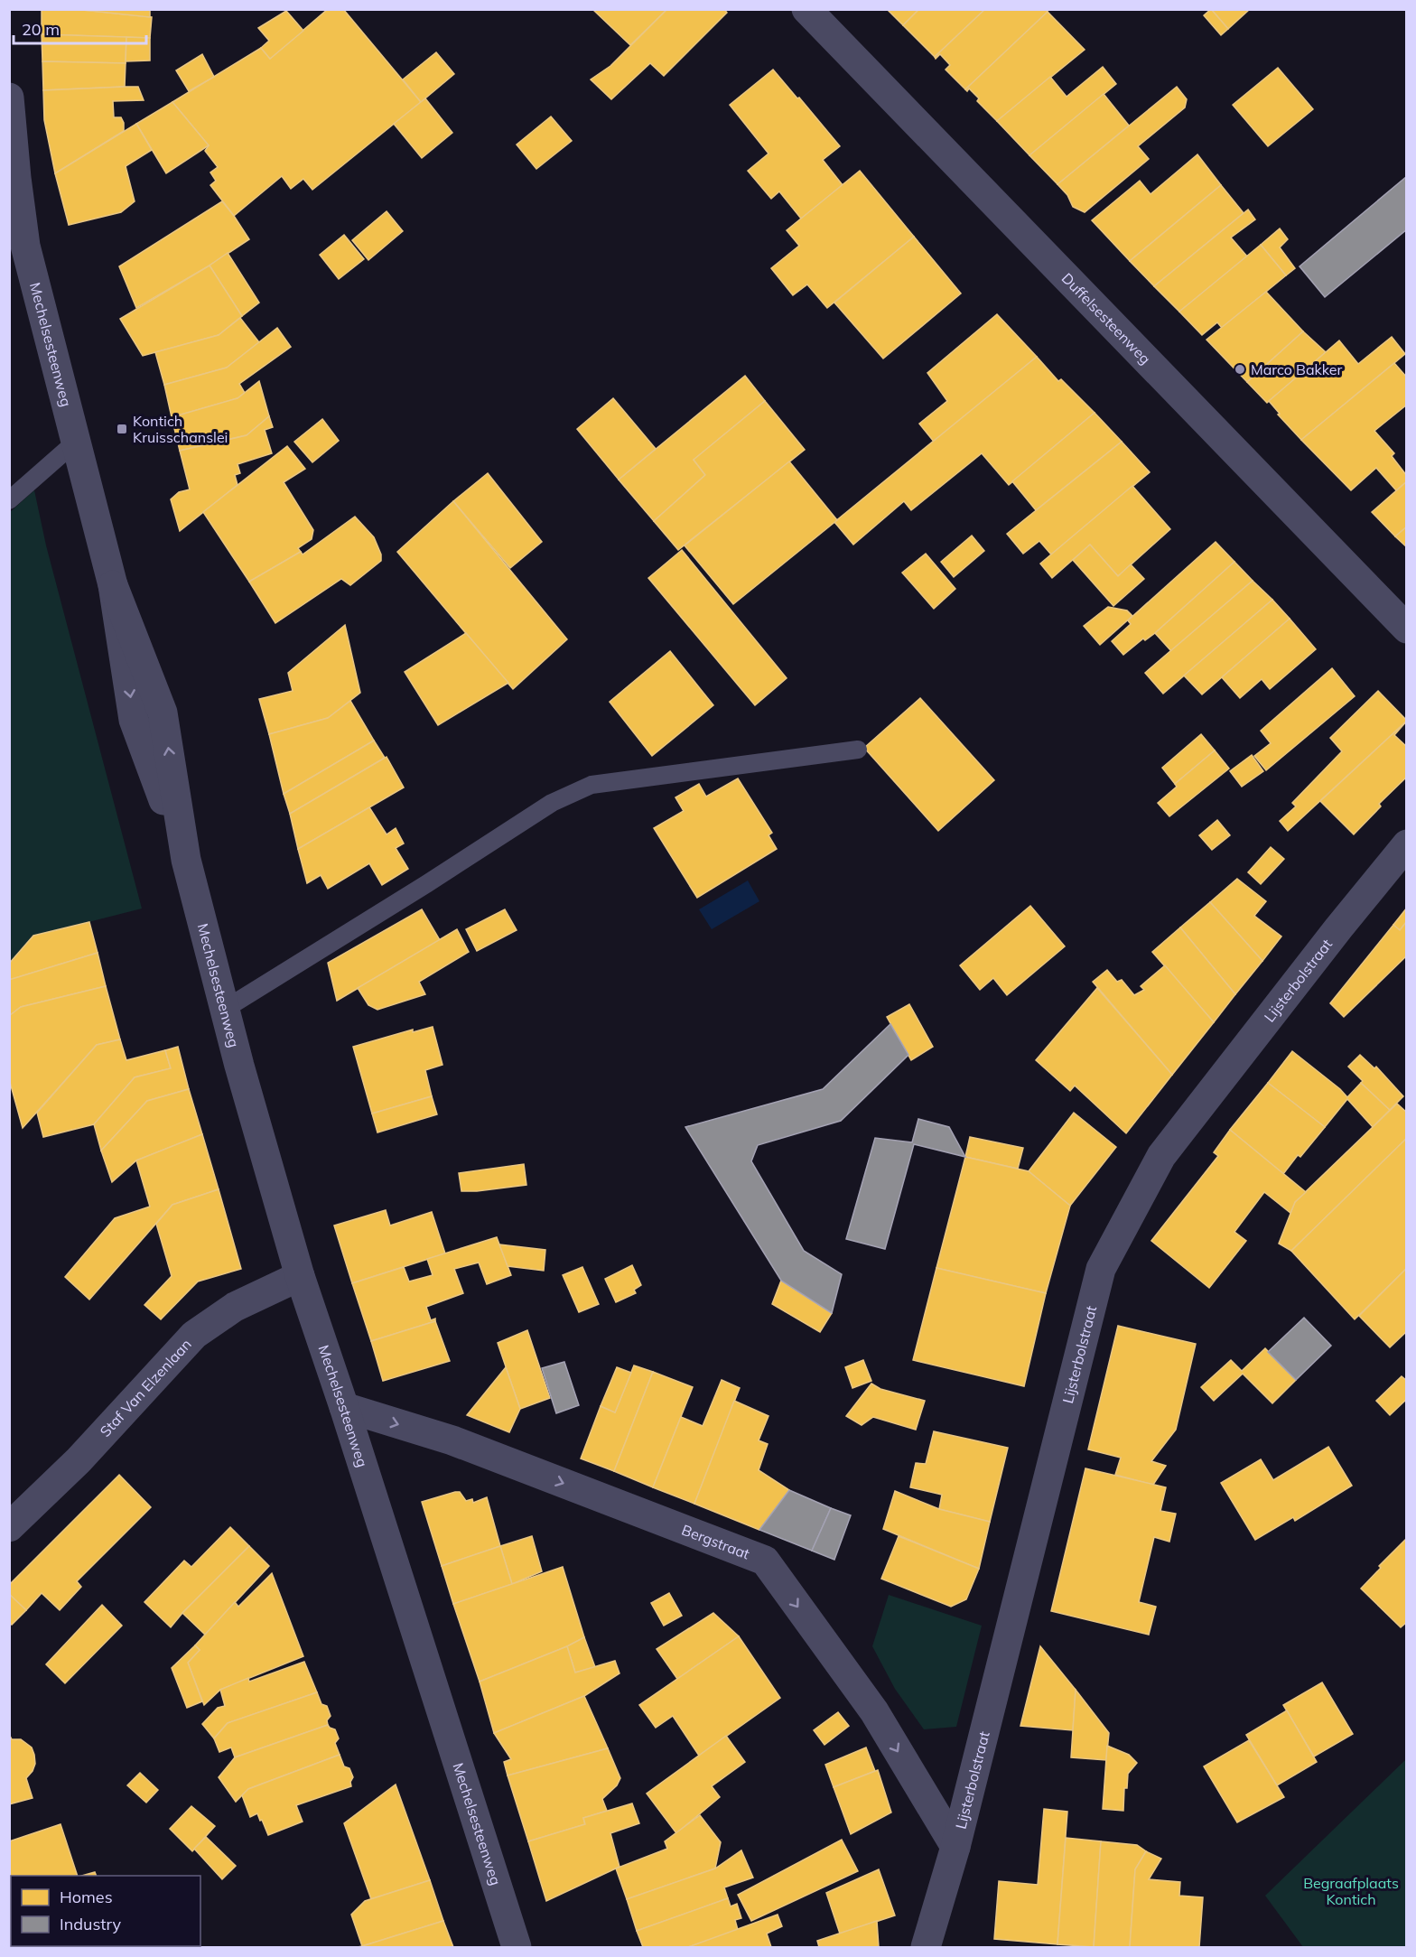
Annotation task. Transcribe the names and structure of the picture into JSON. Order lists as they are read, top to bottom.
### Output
{
  "streets": {
    "street": [
      "Duffelsesteenweg",
      "Mechelsesteenweg",
      "Lijsterbolstraat",
      "Staf Van Elzenlaan",
      "Bergstraat"
    ]
  },
  "crossings": [
    ["Mechelsesteenweg", "Staf Van Elzenlaan"],
    ["Mechelsesteenweg", "Bergstraat"],
    ["Lijsterbolstraat", "Bergstraat"]
  ],
  "one_way": ["Bergstraat"],
  "parks": ["Begraafplaats Kontich"],
  "places": {
    "other": ["Marco Bakker"],
    "transit": ["Kontich Kruisschanslei"]
  },
  "legend": ["Homes", "Industry"],
  "scale_bar": "20 m"
}
